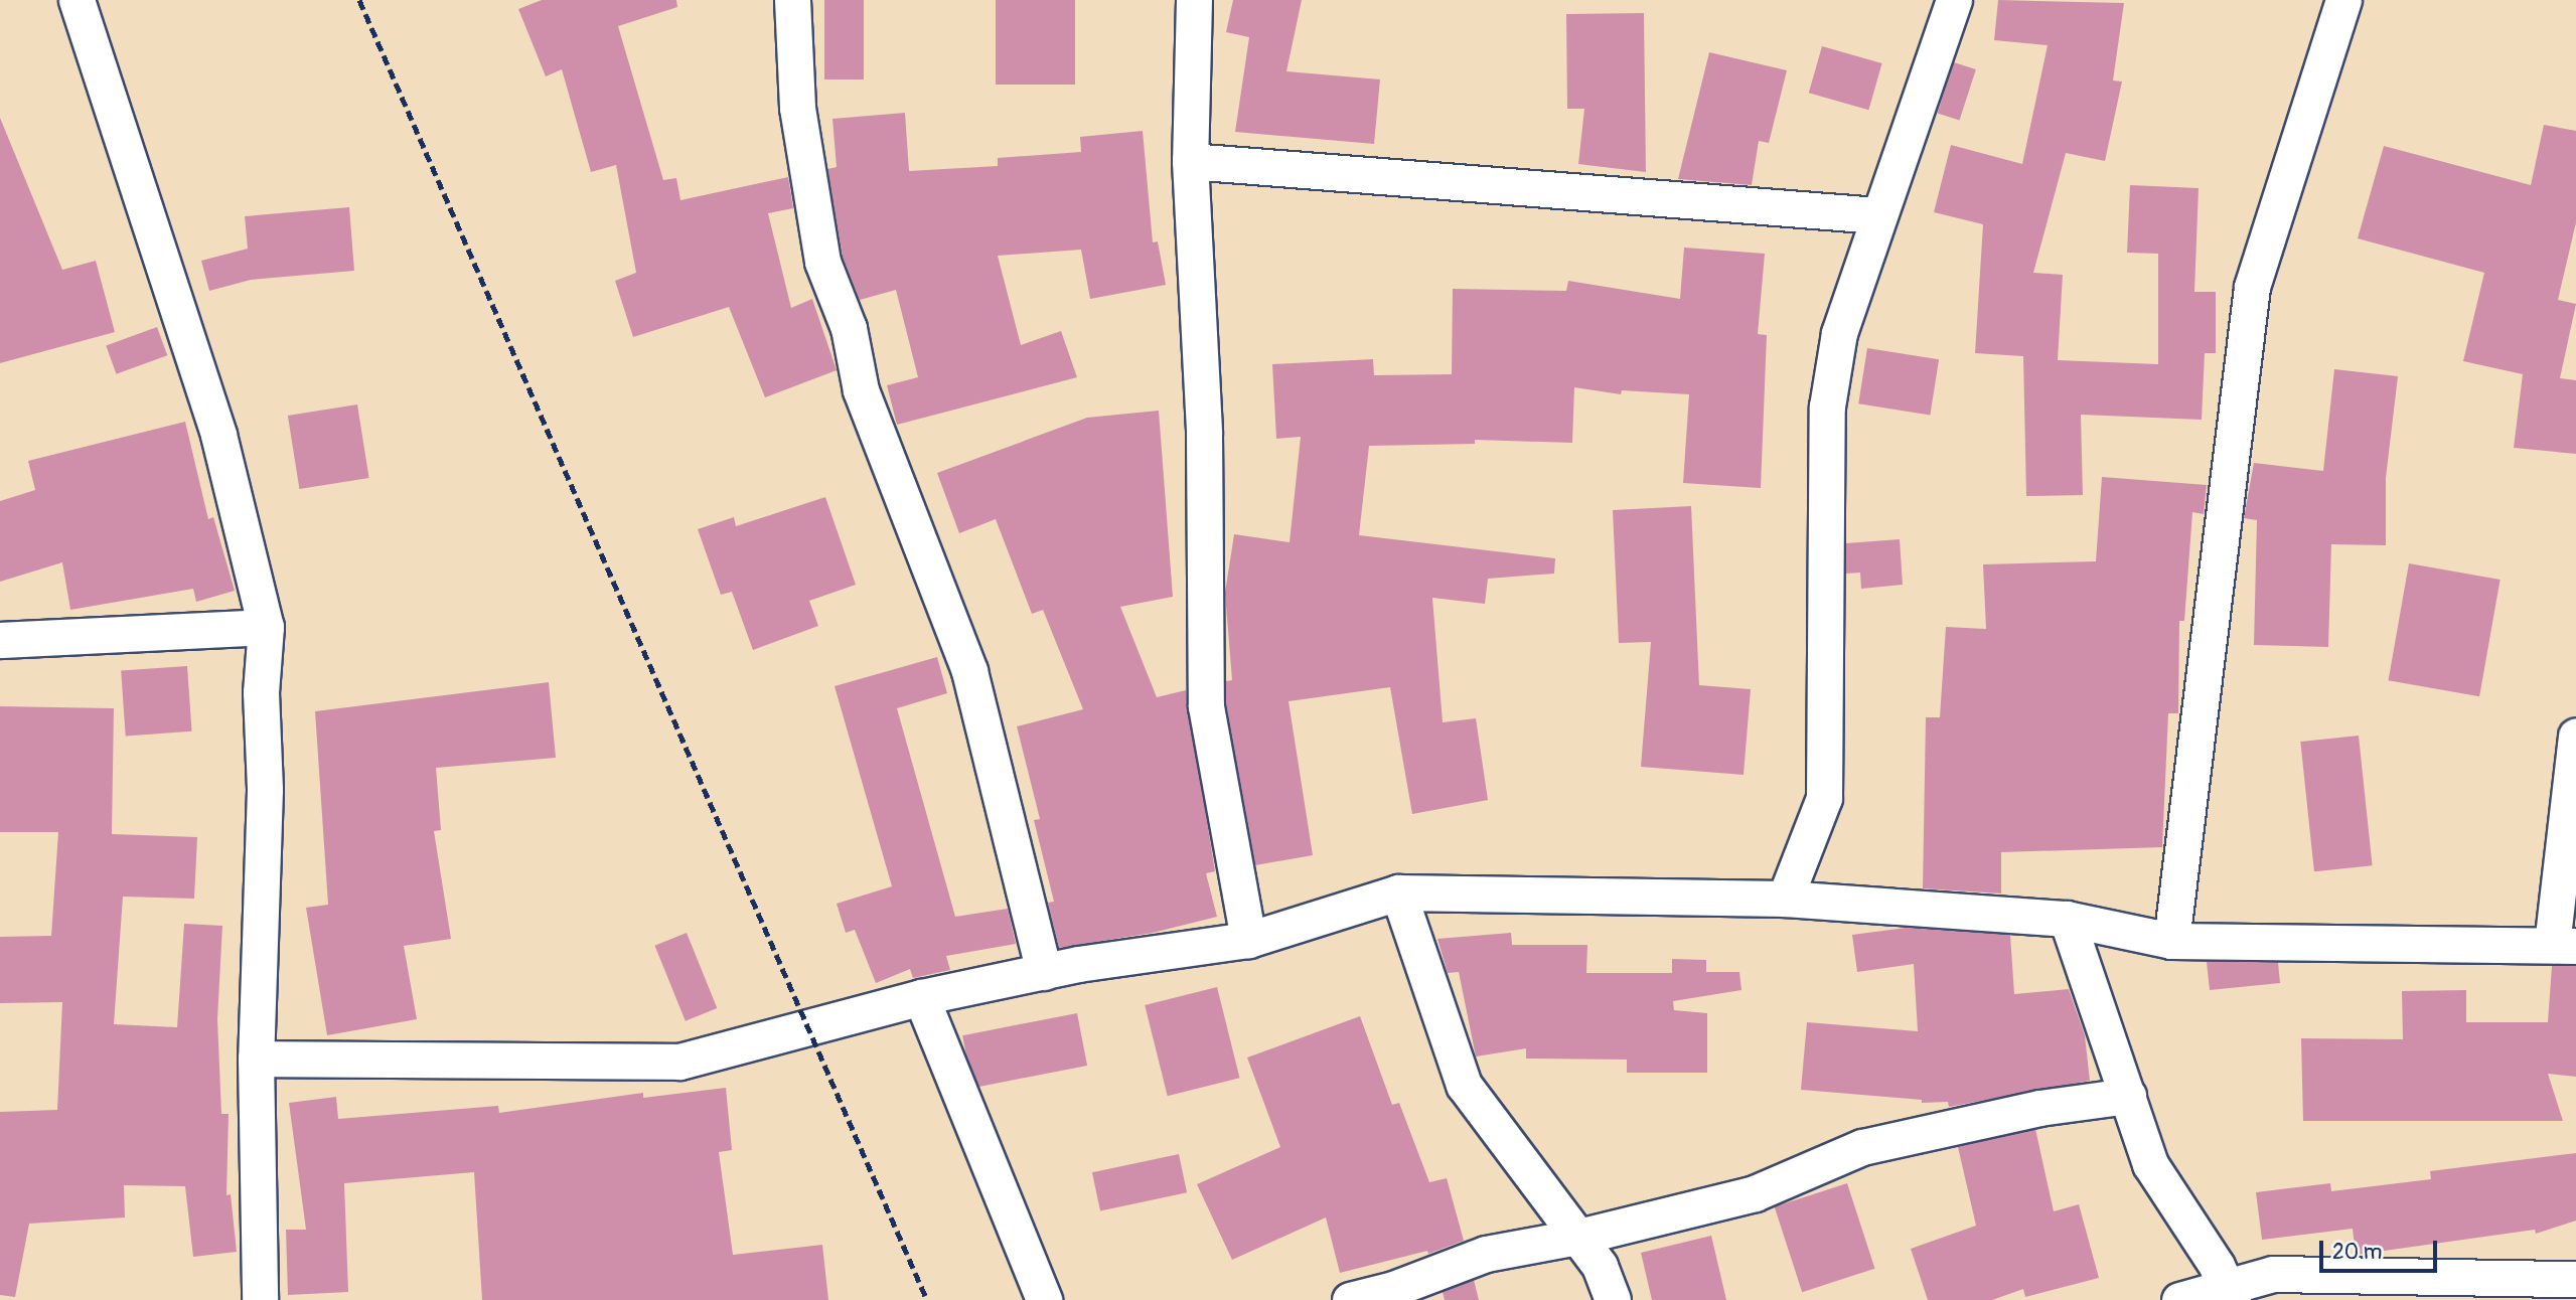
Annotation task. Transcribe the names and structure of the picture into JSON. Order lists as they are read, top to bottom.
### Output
{
  "scale_bar": "20 m"
}
